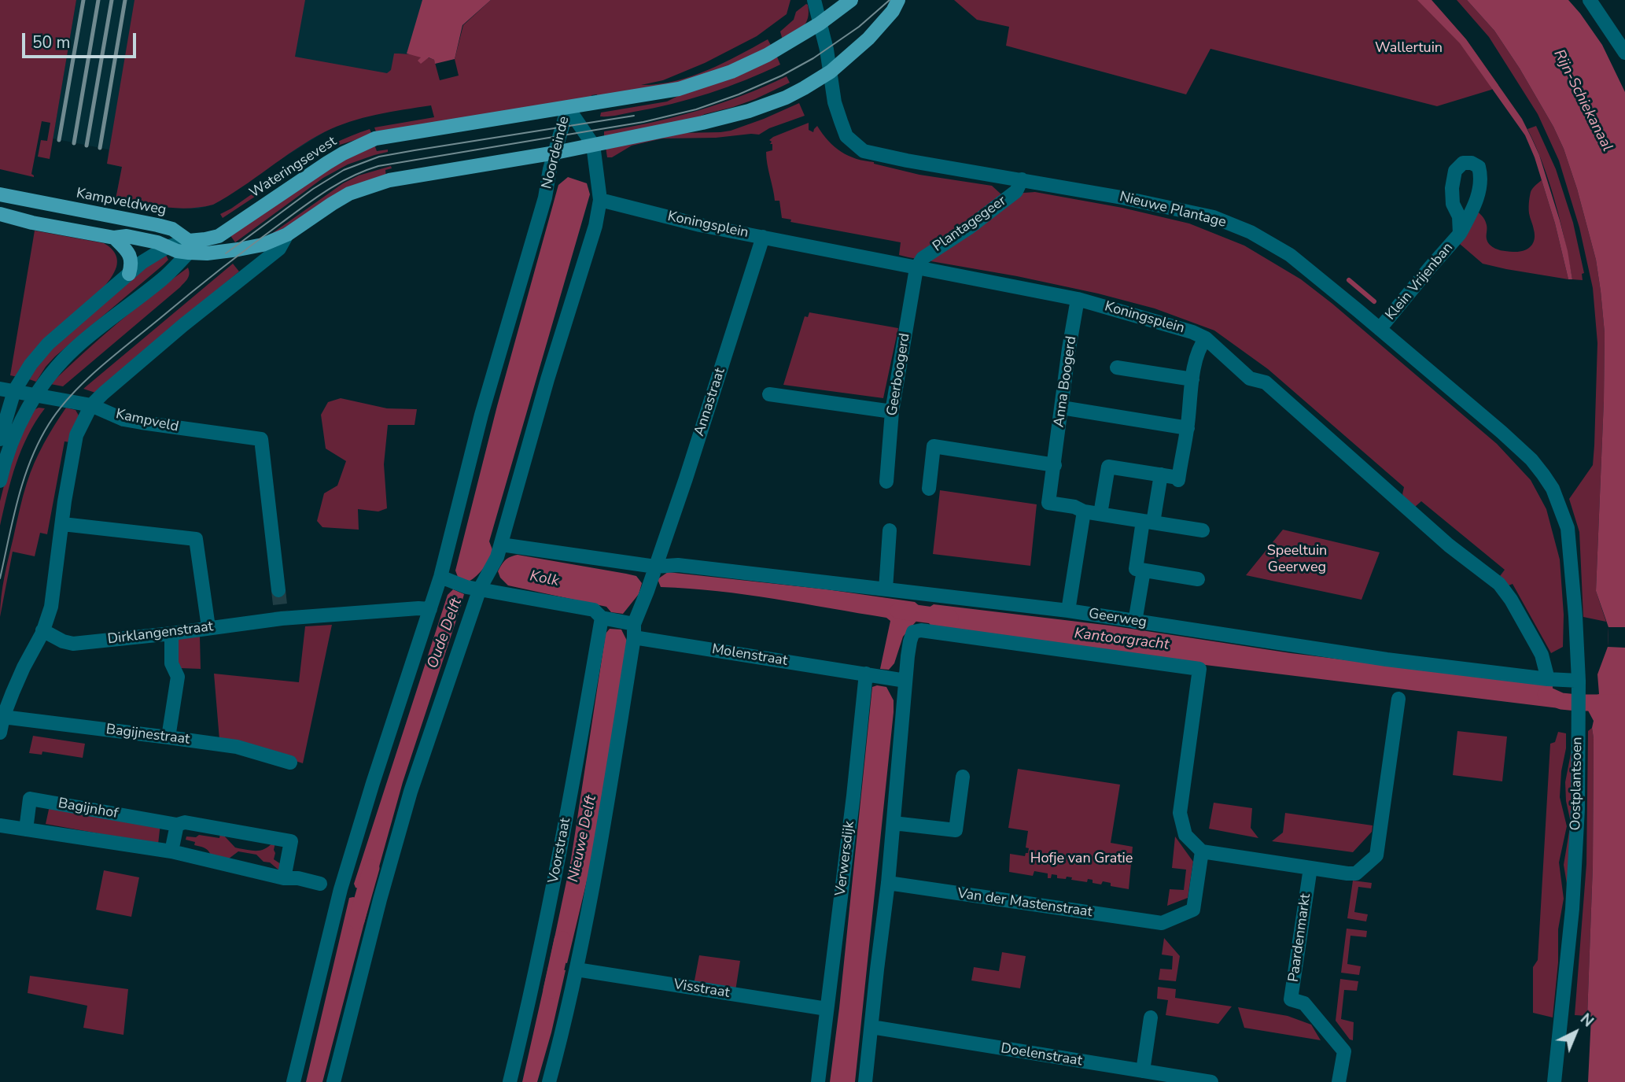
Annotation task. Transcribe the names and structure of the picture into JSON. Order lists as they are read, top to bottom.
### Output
{
  "streets": {
    "main road": ["Wateringsevest", "Kampveldweg"],
    "street": [
      "Noordeinde",
      "Nieuwe Plantage",
      "Plantagegeer",
      "Koningsplein",
      "Klein Vrijenban",
      "Geerboogerd",
      "Anna Boogerd",
      "Annastraat",
      "Kampveld",
      "Geerweg",
      "Dirklangenstraat",
      "Molenstraat",
      "Bagijnestraat",
      "Oostplantsoen",
      "Bagijnhof",
      "Voorstraat",
      "Verwersdijk",
      "Van der Mastenstraat",
      "Paardenmarkt",
      "Visstraat",
      "Doelenstraat"
    ]
  },
  "crossings": [
    ["Noordeinde", "Wateringsevest"],
    ["Noordeinde", "Koningsplein"],
    ["Noordeinde", "Dirklangenstraat"],
    ["Wateringsevest", "Kampveldweg"],
    ["Wateringsevest", "Nieuwe Plantage"],
    ["Wateringsevest", "Kampveld"],
    ["Wateringsevest", "Dirklangenstraat"],
    ["Wateringsevest", "Bagijnestraat"],
    ["Nieuwe Plantage", "Plantagegeer"],
    ["Nieuwe Plantage", "Klein Vrijenban"],
    ["Nieuwe Plantage", "Oostplantsoen"],
    ["Plantagegeer", "Koningsplein"],
    ["Plantagegeer", "Geerboogerd"],
    ["Koningsplein", "Geerboogerd"],
    ["Koningsplein", "Anna Boogerd"],
    ["Koningsplein", "Annastraat"],
    ["Koningsplein", "Geerweg"],
    ["Annastraat", "Geerweg"],
    ["Geerweg", "Oostplantsoen"],
    ["Molenstraat", "Voorstraat"],
    ["Molenstraat", "Verwersdijk"],
    ["Verwersdijk", "Visstraat"]
  ],
  "water": [
    "Rijn-Schiekanaal",
    "Kolk",
    "Oude Delft",
    "Kantoorgracht",
    "Nieuwe Delft"
  ],
  "parks": ["Wallertuin", "Speeltuin Geerweg", "Hofje van Gratie"],
  "scale_bar": "50 m",
  "north": "top right"
}
